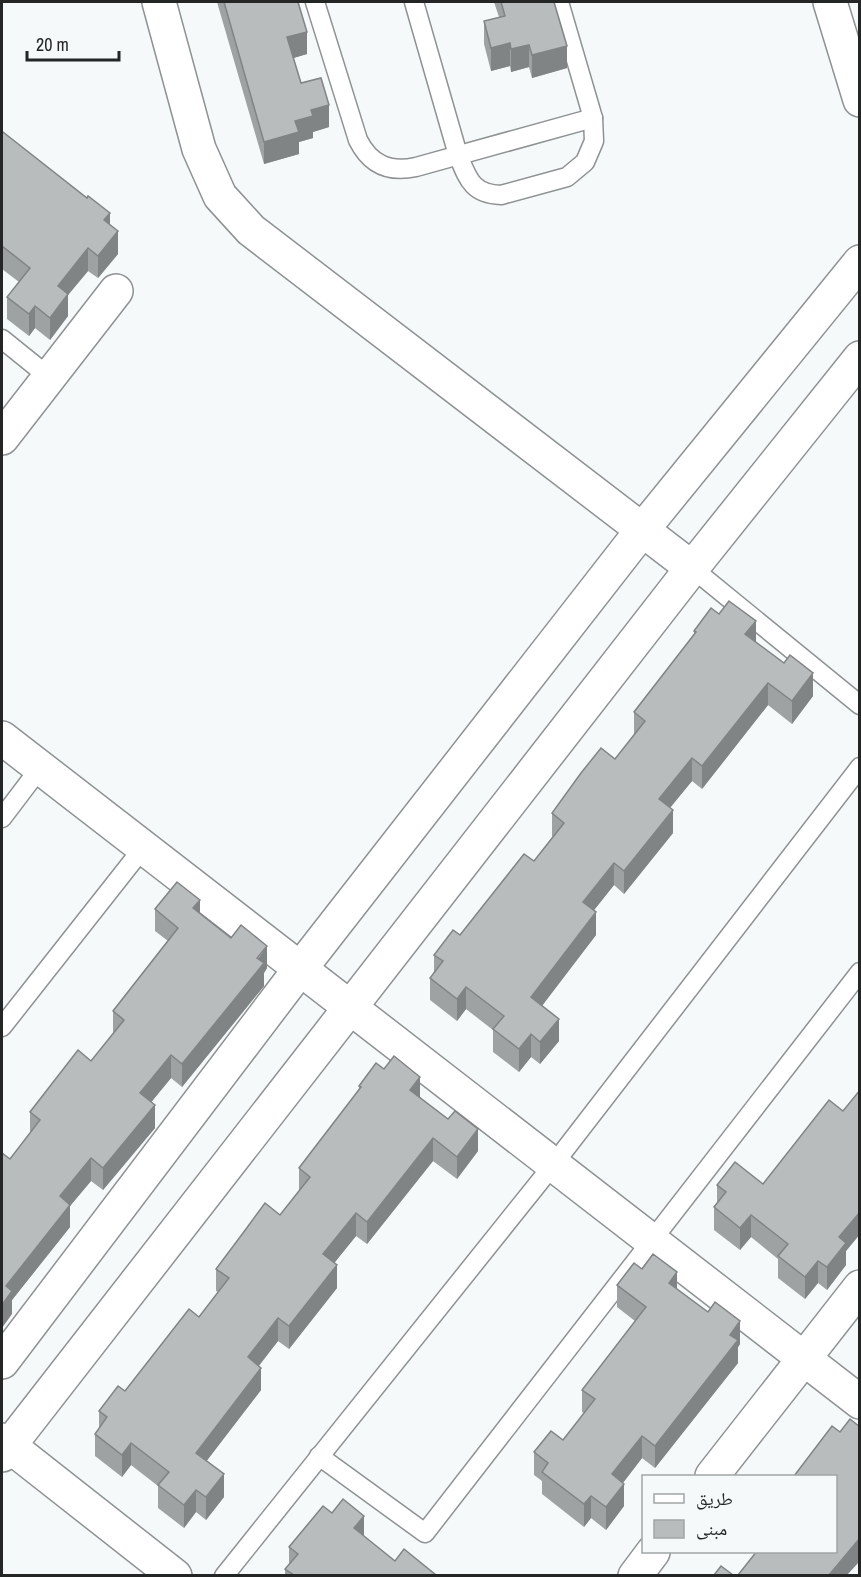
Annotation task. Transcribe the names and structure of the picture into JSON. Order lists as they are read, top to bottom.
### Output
{
  "legend": ["طريق", "مبنى"],
  "scale_bar": "20 m"
}
